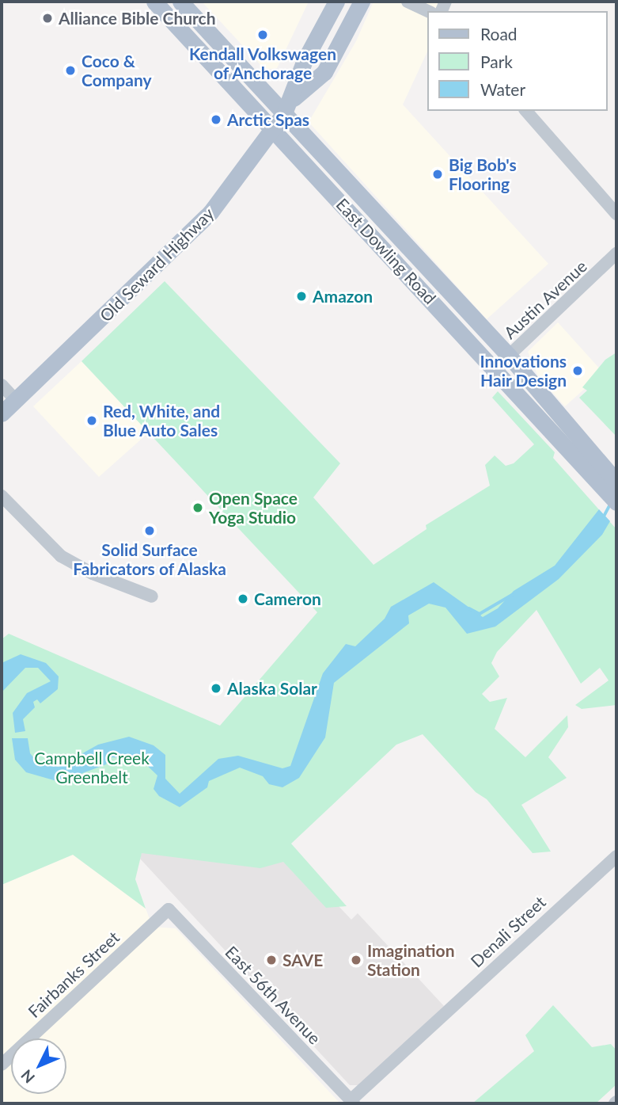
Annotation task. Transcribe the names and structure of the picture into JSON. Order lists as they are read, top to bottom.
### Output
{
  "streets": {
    "main road": ["East Dowling Road", "Old Seward Highway"],
    "street": [
      "Austin Avenue",
      "Denali Street",
      "Fairbanks Street",
      "East 56th Avenue"
    ]
  },
  "crossings": [
    ["East Dowling Road", "Old Seward Highway"],
    ["East Dowling Road", "Austin Avenue"],
    ["Denali Street", "East 56th Avenue"],
    ["Fairbanks Street", "East 56th Avenue"]
  ],
  "parks": ["Campbell Creek Greenbelt"],
  "places": [
    "Alliance Bible Church",
    "Kendall Volkswagen of Anchorage",
    "Coco & Company",
    "Arctic Spas",
    "Big Bob's Flooring",
    "Amazon",
    "Innovations Hair Design",
    "Red, White, and Blue Auto Sales",
    "Open Space Yoga Studio",
    "Solid Surface Fabricators of Alaska",
    "Cameron",
    "Alaska Solar",
    "SAVE",
    "Imagination Station"
  ],
  "legend": ["Road", "Park", "Water"],
  "north": "bottom left"
}
